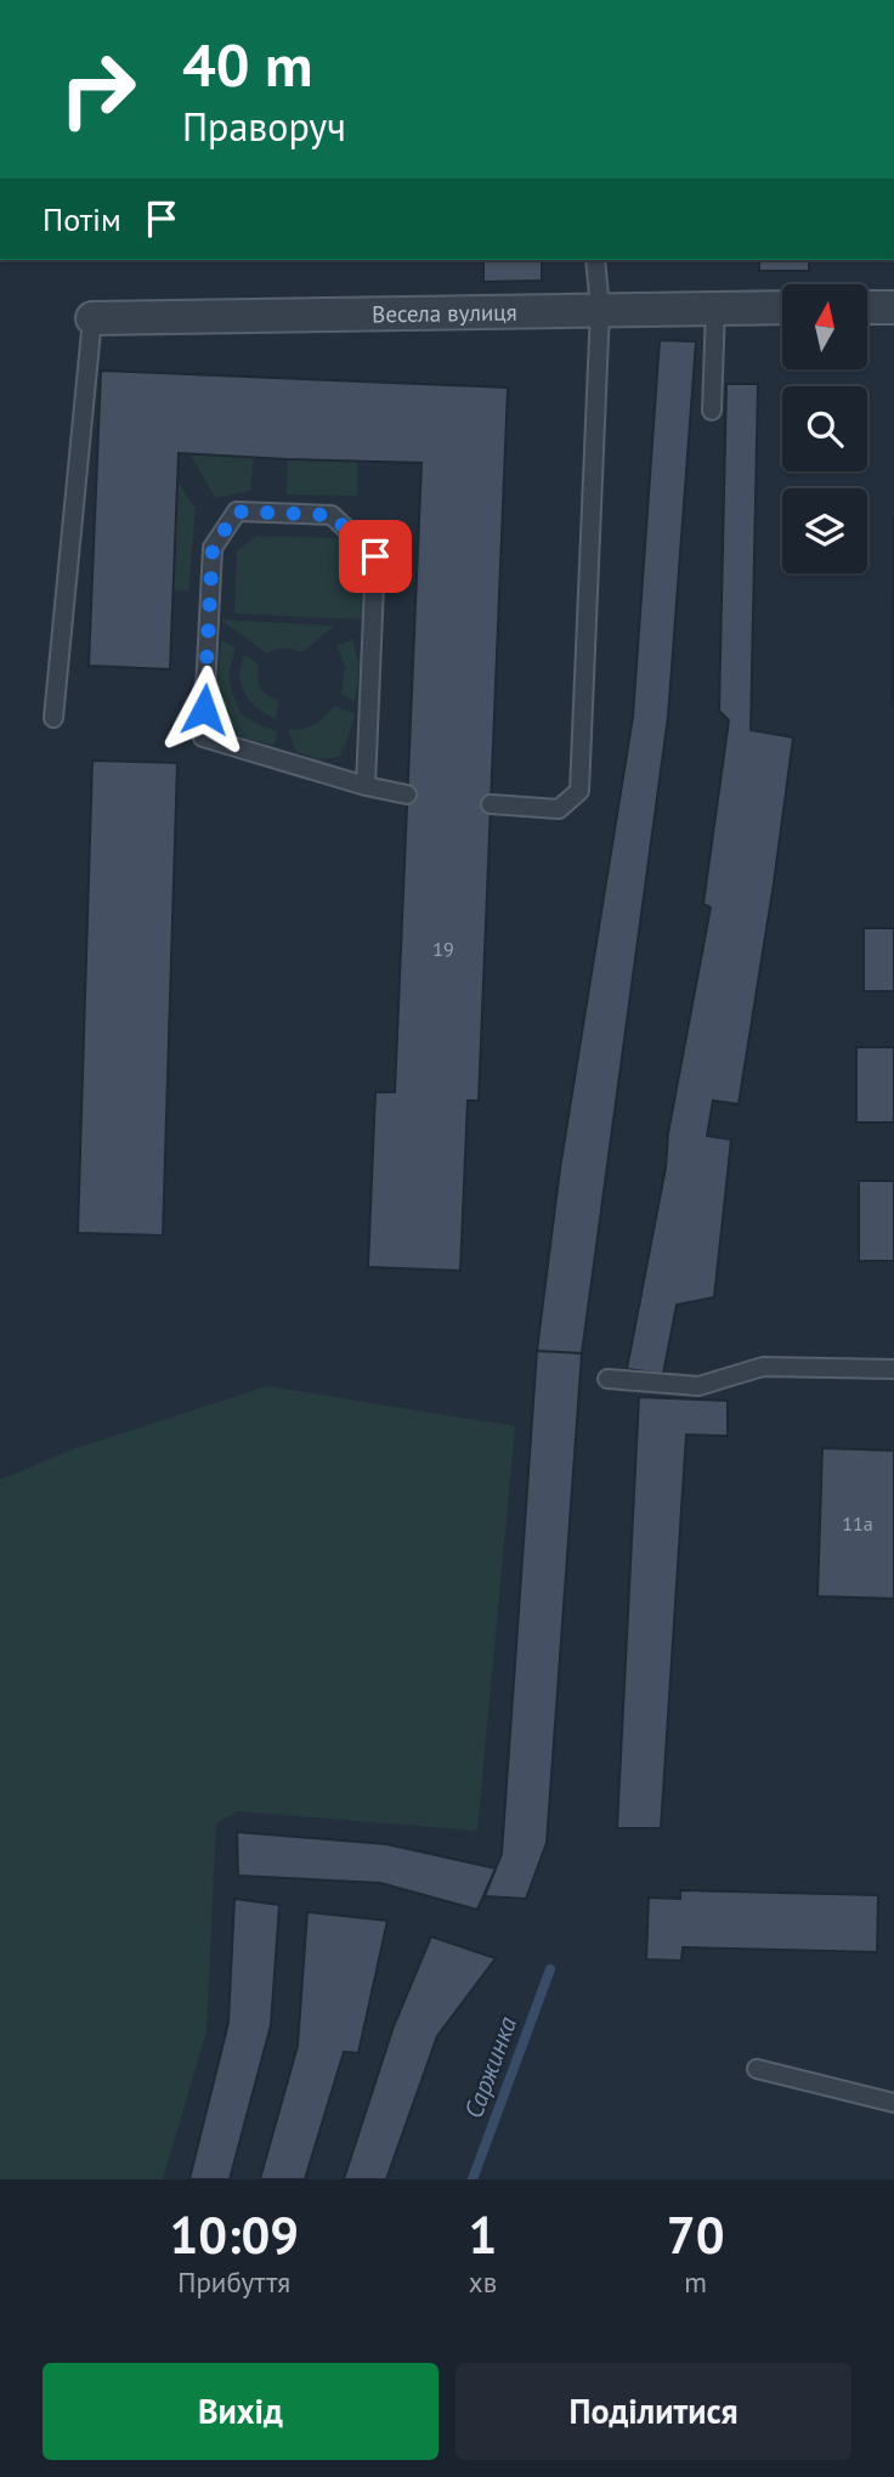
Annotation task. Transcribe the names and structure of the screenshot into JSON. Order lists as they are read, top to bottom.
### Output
{
  "streets": {
    "street": ["Весела вулиця"]
  },
  "water": ["Саржинка"],
  "house_numbers": ["19", "11а"],
  "north": "top",
  "page": {
    "turn": ["40 m", "Праворуч"],
    "then": "Потім",
    "eta": [
      "10:09",
      "Прибуття",
      "1",
      "хв",
      "70",
      "m"
    ],
    "buttons": ["Вихід", "Поділитися"]
  }
}
